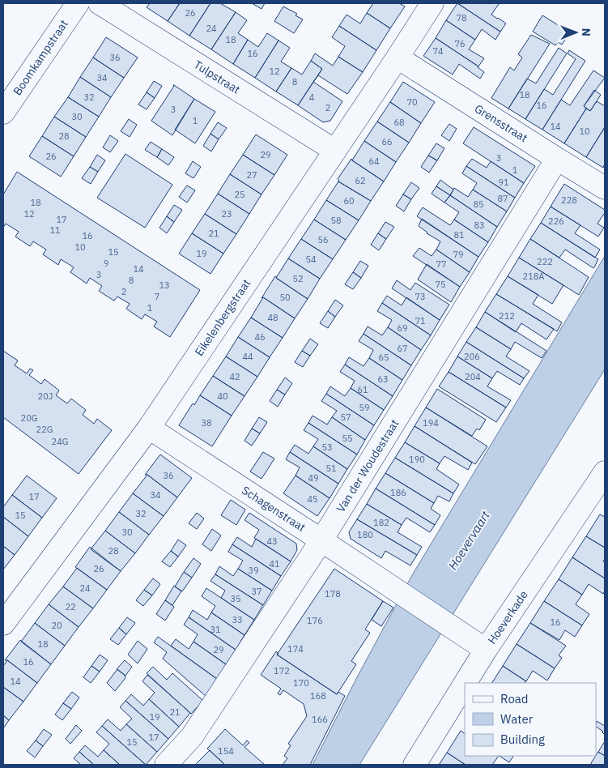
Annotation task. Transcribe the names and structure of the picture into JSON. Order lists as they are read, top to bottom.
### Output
{
  "streets": {
    "street": [
      "Boomkampstraat",
      "Tulpstraat",
      "Grensstraat",
      "Eikelenbergstraat",
      "Van der Woudestraat",
      "Schagenstraat",
      "Hoeverkade"
    ]
  },
  "crossings": [
    ["Tulpstraat", "Eikelenbergstraat"],
    ["Grensstraat", "Eikelenbergstraat"],
    ["Grensstraat", "Van der Woudestraat"],
    ["Eikelenbergstraat", "Schagenstraat"],
    ["Van der Woudestraat", "Schagenstraat"],
    ["Schagenstraat", "Hoeverkade"]
  ],
  "water": ["Hoevervaart"],
  "house_numbers": [
    "26",
    "78",
    "24",
    "18",
    "76",
    "74",
    "16",
    "36",
    "12",
    "34",
    "8",
    "18",
    "32",
    "4",
    "70",
    "16",
    "2",
    "3",
    "30",
    "1",
    "68",
    "14",
    "10",
    "28",
    "66",
    "29",
    "26",
    "3",
    "64",
    "1",
    "27",
    "62",
    "91",
    "25",
    "87",
    "228",
    "60",
    "18",
    "85",
    "12",
    "23",
    "17",
    "58",
    "226",
    "83",
    "11",
    "21",
    "81",
    "16",
    "56",
    "10",
    "15",
    "19",
    "79",
    "54",
    "222",
    "9",
    "77",
    "14",
    "3",
    "218A",
    "52",
    "8",
    "75",
    "13",
    "2",
    "7",
    "73",
    "50",
    "1",
    "212",
    "48",
    "71",
    "69",
    "46",
    "67",
    "44",
    "206",
    "65",
    "42",
    "204",
    "63",
    "61",
    "20J",
    "40",
    "59",
    "57",
    "20G",
    "38",
    "194",
    "22G",
    "55",
    "24G",
    "53",
    "190",
    "51",
    "36",
    "49",
    "186",
    "34",
    "17",
    "45",
    "32",
    "15",
    "182",
    "30",
    "180",
    "43",
    "28",
    "41",
    "26",
    "39",
    "24",
    "37",
    "178",
    "35",
    "22",
    "33",
    "176",
    "16",
    "20",
    "31",
    "18",
    "174",
    "29",
    "16",
    "172",
    "14",
    "170",
    "168",
    "21",
    "19",
    "166",
    "17",
    "15",
    "154"
  ],
  "legend": ["Road", "Water", "Building"],
  "north": "right"
}
